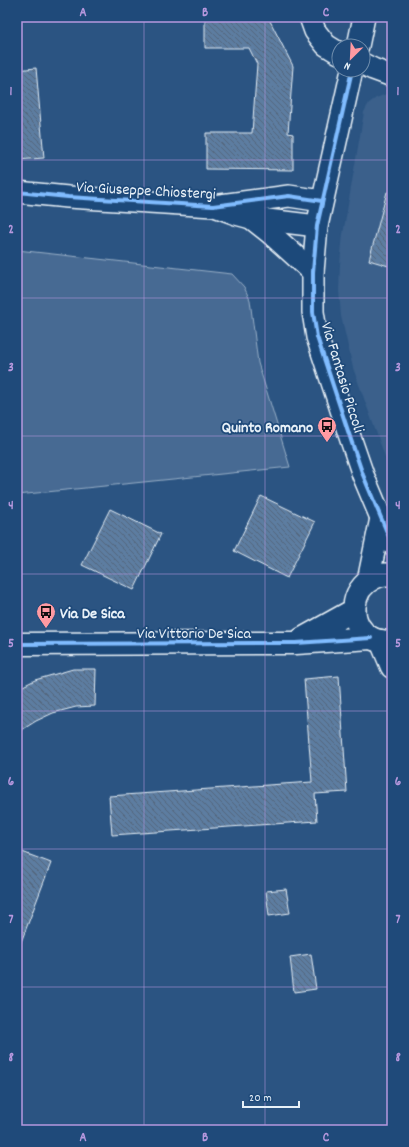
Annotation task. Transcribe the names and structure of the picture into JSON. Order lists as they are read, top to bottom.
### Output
{
  "streets": {
    "street": ["Via Giuseppe Chiostergi", "Via Fantasio Piccoli", "Via Vittorio De Sica"]
  },
  "crossings": [
    ["Via Giuseppe Chiostergi", "Via Fantasio Piccoli"]
  ],
  "places": {
    "bus stop": ["Quinto Romano", "Via De Sica"]
  },
  "scale_bar": "20 m",
  "north": "bottom left",
  "grid": {
    "columns": ["A", "B", "C"],
    "rows": [
      "1",
      "2",
      "3",
      "4",
      "5",
      "6",
      "7",
      "8"
    ]
  }
}
